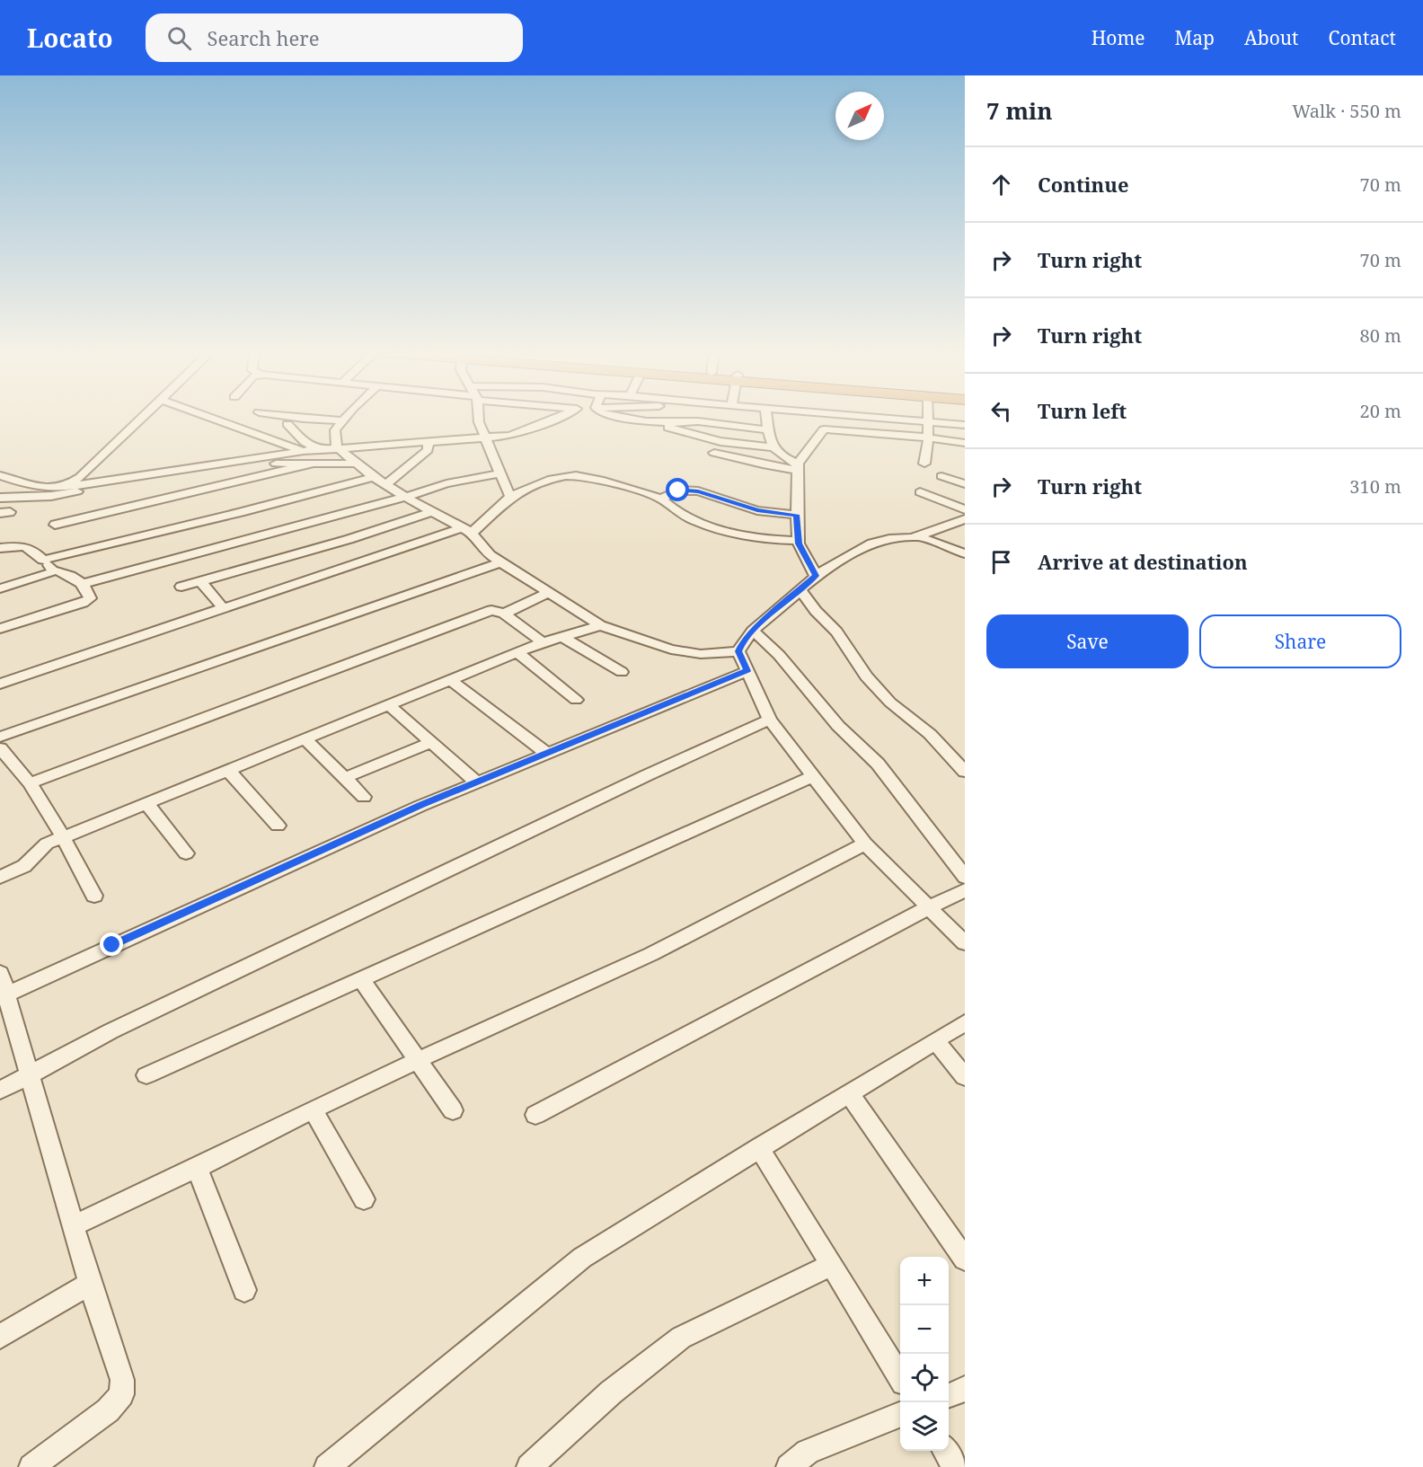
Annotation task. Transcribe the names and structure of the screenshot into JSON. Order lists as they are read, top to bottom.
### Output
{
  "north": "top right",
  "page": {
    "header": "Locato",
    "search": "Search here",
    "nav": [
      "Home",
      "Map",
      "About",
      "Contact"
    ],
    "heading": ["7 min", "Walk · 550 m"],
    "list": [
      ["Continue", "70 m"],
      ["Turn right", "70 m"],
      ["Turn right", "80 m"],
      ["Turn left", "20 m"],
      ["Turn right", "310 m"],
      "Arrive at destination"
    ],
    "buttons": ["Save", "Share"],
    "map_buttons": ["+", "−"]
  }
}
